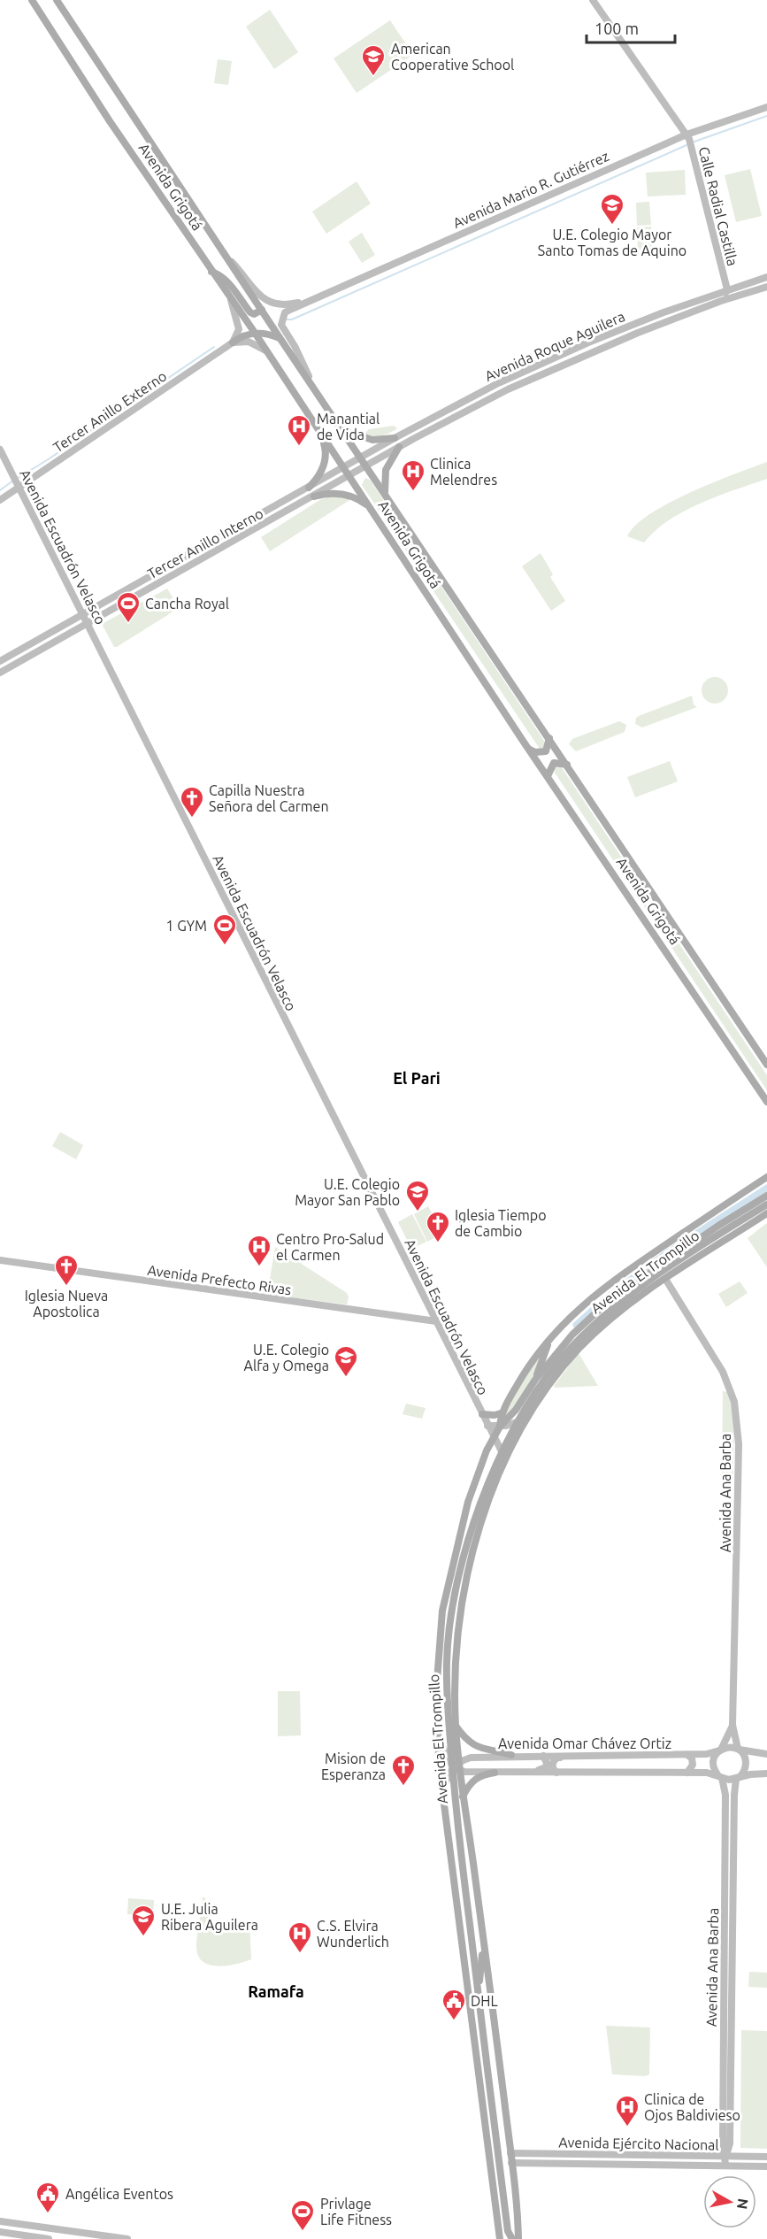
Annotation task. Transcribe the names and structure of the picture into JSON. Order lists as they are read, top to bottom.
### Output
{
  "streets": {
    "main road": ["Avenida Grigotá", "Avenida El Trompillo"],
    "street": [
      "Avenida Mario R. Gutiérrez",
      "Calle Radial Castilla",
      "Avenida Roque Aguilera",
      "Tercer Anillo Externo",
      "Tercer Anillo Interno",
      "Avenida Escuadrón Velasco",
      "Avenida Prefecto Rivas",
      "Avenida Ana Barba",
      "Avenida Omar Chávez Ortiz",
      "Avenida Ejército Nacional"
    ]
  },
  "crossings": [
    ["Avenida Grigotá", "Avenida Mario R. Gutiérrez"],
    ["Avenida Grigotá", "Avenida Roque Aguilera"],
    ["Avenida Grigotá", "Tercer Anillo Interno"],
    ["Avenida Mario R. Gutiérrez", "Calle Radial Castilla"],
    ["Calle Radial Castilla", "Avenida Roque Aguilera"],
    ["Avenida Roque Aguilera", "Tercer Anillo Interno"],
    ["Tercer Anillo Externo", "Avenida Escuadrón Velasco"],
    ["Tercer Anillo Interno", "Avenida Escuadrón Velasco"],
    ["Avenida Escuadrón Velasco", "Avenida El Trompillo"],
    ["Avenida Escuadrón Velasco", "Avenida Prefecto Rivas"],
    ["Avenida El Trompillo", "Avenida Ana Barba"],
    ["Avenida El Trompillo", "Avenida Omar Chávez Ortiz"],
    ["Avenida El Trompillo", "Avenida Ejército Nacional"],
    ["Avenida Ana Barba", "Avenida Omar Chávez Ortiz"],
    ["Avenida Ana Barba", "Avenida Ejército Nacional"]
  ],
  "districts": ["El Pari", "Ramafa"],
  "places": {
    "school or university": [
      "American Cooperative School",
      "U.E. Colegio Mayor Santo Tomas de Aquino",
      "U.E. Colegio Mayor San Pablo",
      "U.E. Colegio Alfa y Omega",
      "U.E. Julia Ribera Aguilera"
    ],
    "hospital": [
      "Manantial de Vida",
      "Clinica Melendres",
      "Centro Pro-Salud el Carmen",
      "C.S. Elvira Wunderlich",
      "Clinica de Ojos Baldivieso"
    ],
    "sports": ["Cancha Royal", "1 GYM", "Privlage Life Fitness"],
    "church": [
      "Capilla Nuestra Señora del Carmen",
      "Iglesia Tiempo de Cambio",
      "Iglesia Nueva Apostolica",
      "Mision de Esperanza"
    ],
    "public building": ["DHL", "Angélica Eventos"]
  },
  "scale_bar": "100 m",
  "north": "right"
}
